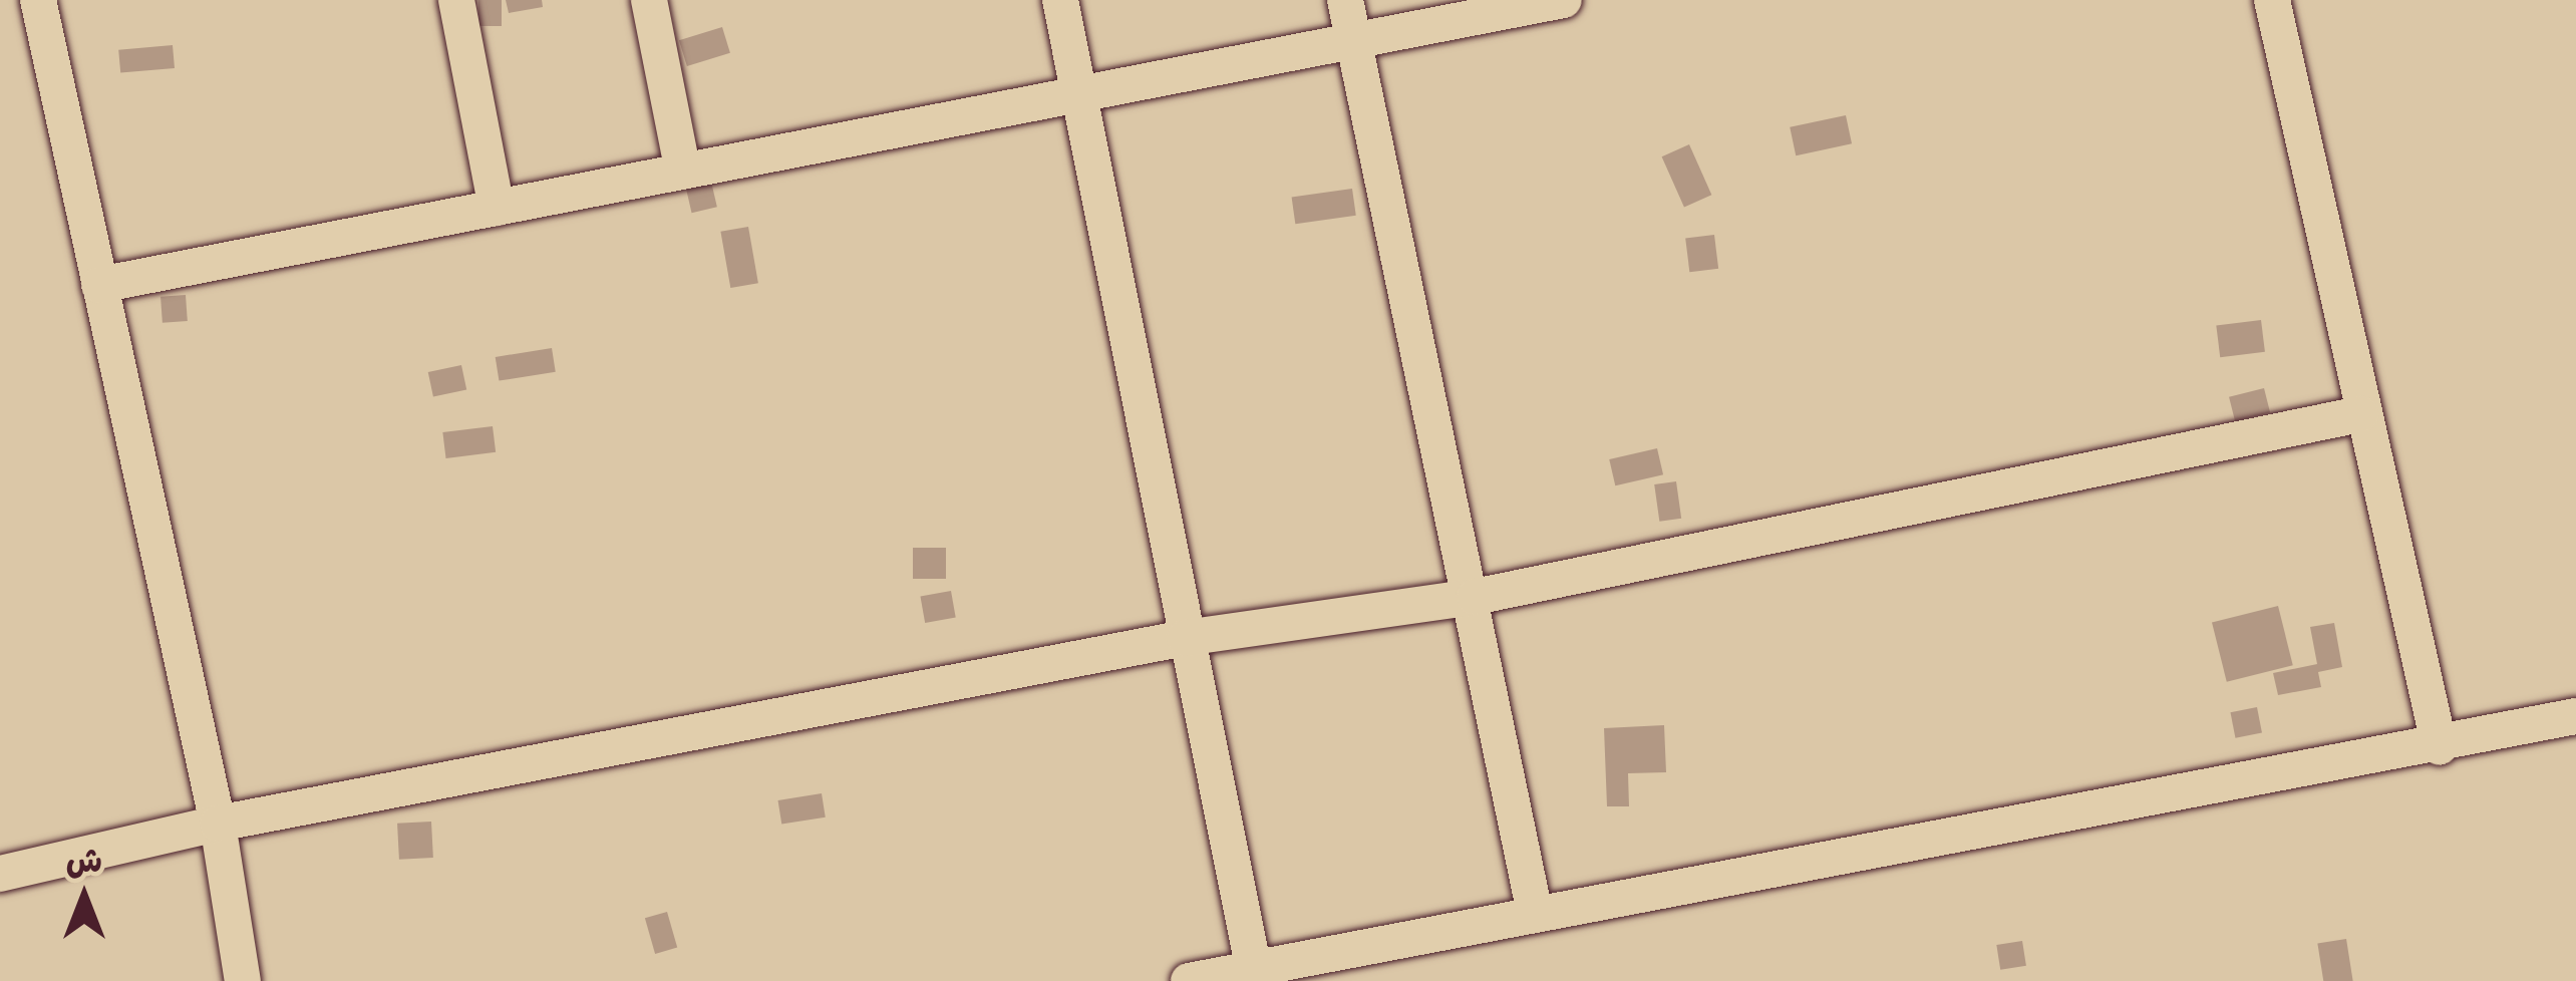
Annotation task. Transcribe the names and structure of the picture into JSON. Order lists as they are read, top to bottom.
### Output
{
  "north": "top"
}
